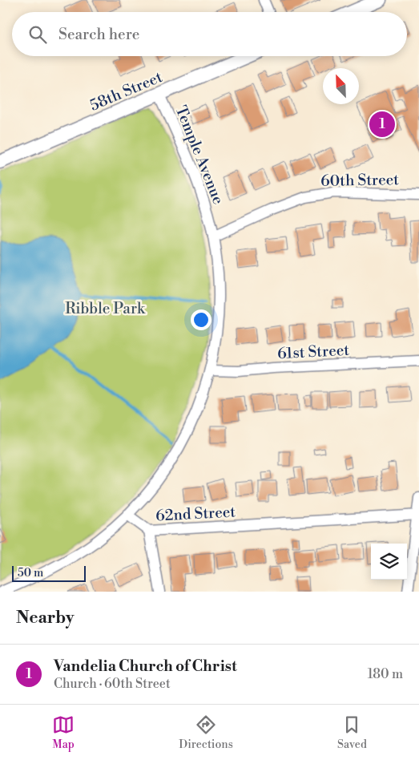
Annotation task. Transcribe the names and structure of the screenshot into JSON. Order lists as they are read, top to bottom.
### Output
{
  "streets": {
    "street": [
      "58th Street",
      "Temple Avenue",
      "60th Street",
      "61st Street",
      "62nd Street"
    ]
  },
  "crossings": [
    ["58th Street", "Temple Avenue"],
    ["Temple Avenue", "60th Street"],
    ["Temple Avenue", "61st Street"],
    ["Temple Avenue", "62nd Street"]
  ],
  "parks": ["Ribble Park"],
  "scale_bar": "50 m",
  "north": "top left",
  "page": {
    "search": "Search here",
    "pins": "1",
    "scale": "50 m",
    "heading": "Nearby",
    "list": [
      {
        "mark": "1",
        "name": "Vandelia Church of Christ",
        "note": "Church · 60th Street",
        "value": "180 m"
      }
    ],
    "nav": ["Map", "Directions", "Saved"]
  }
}
